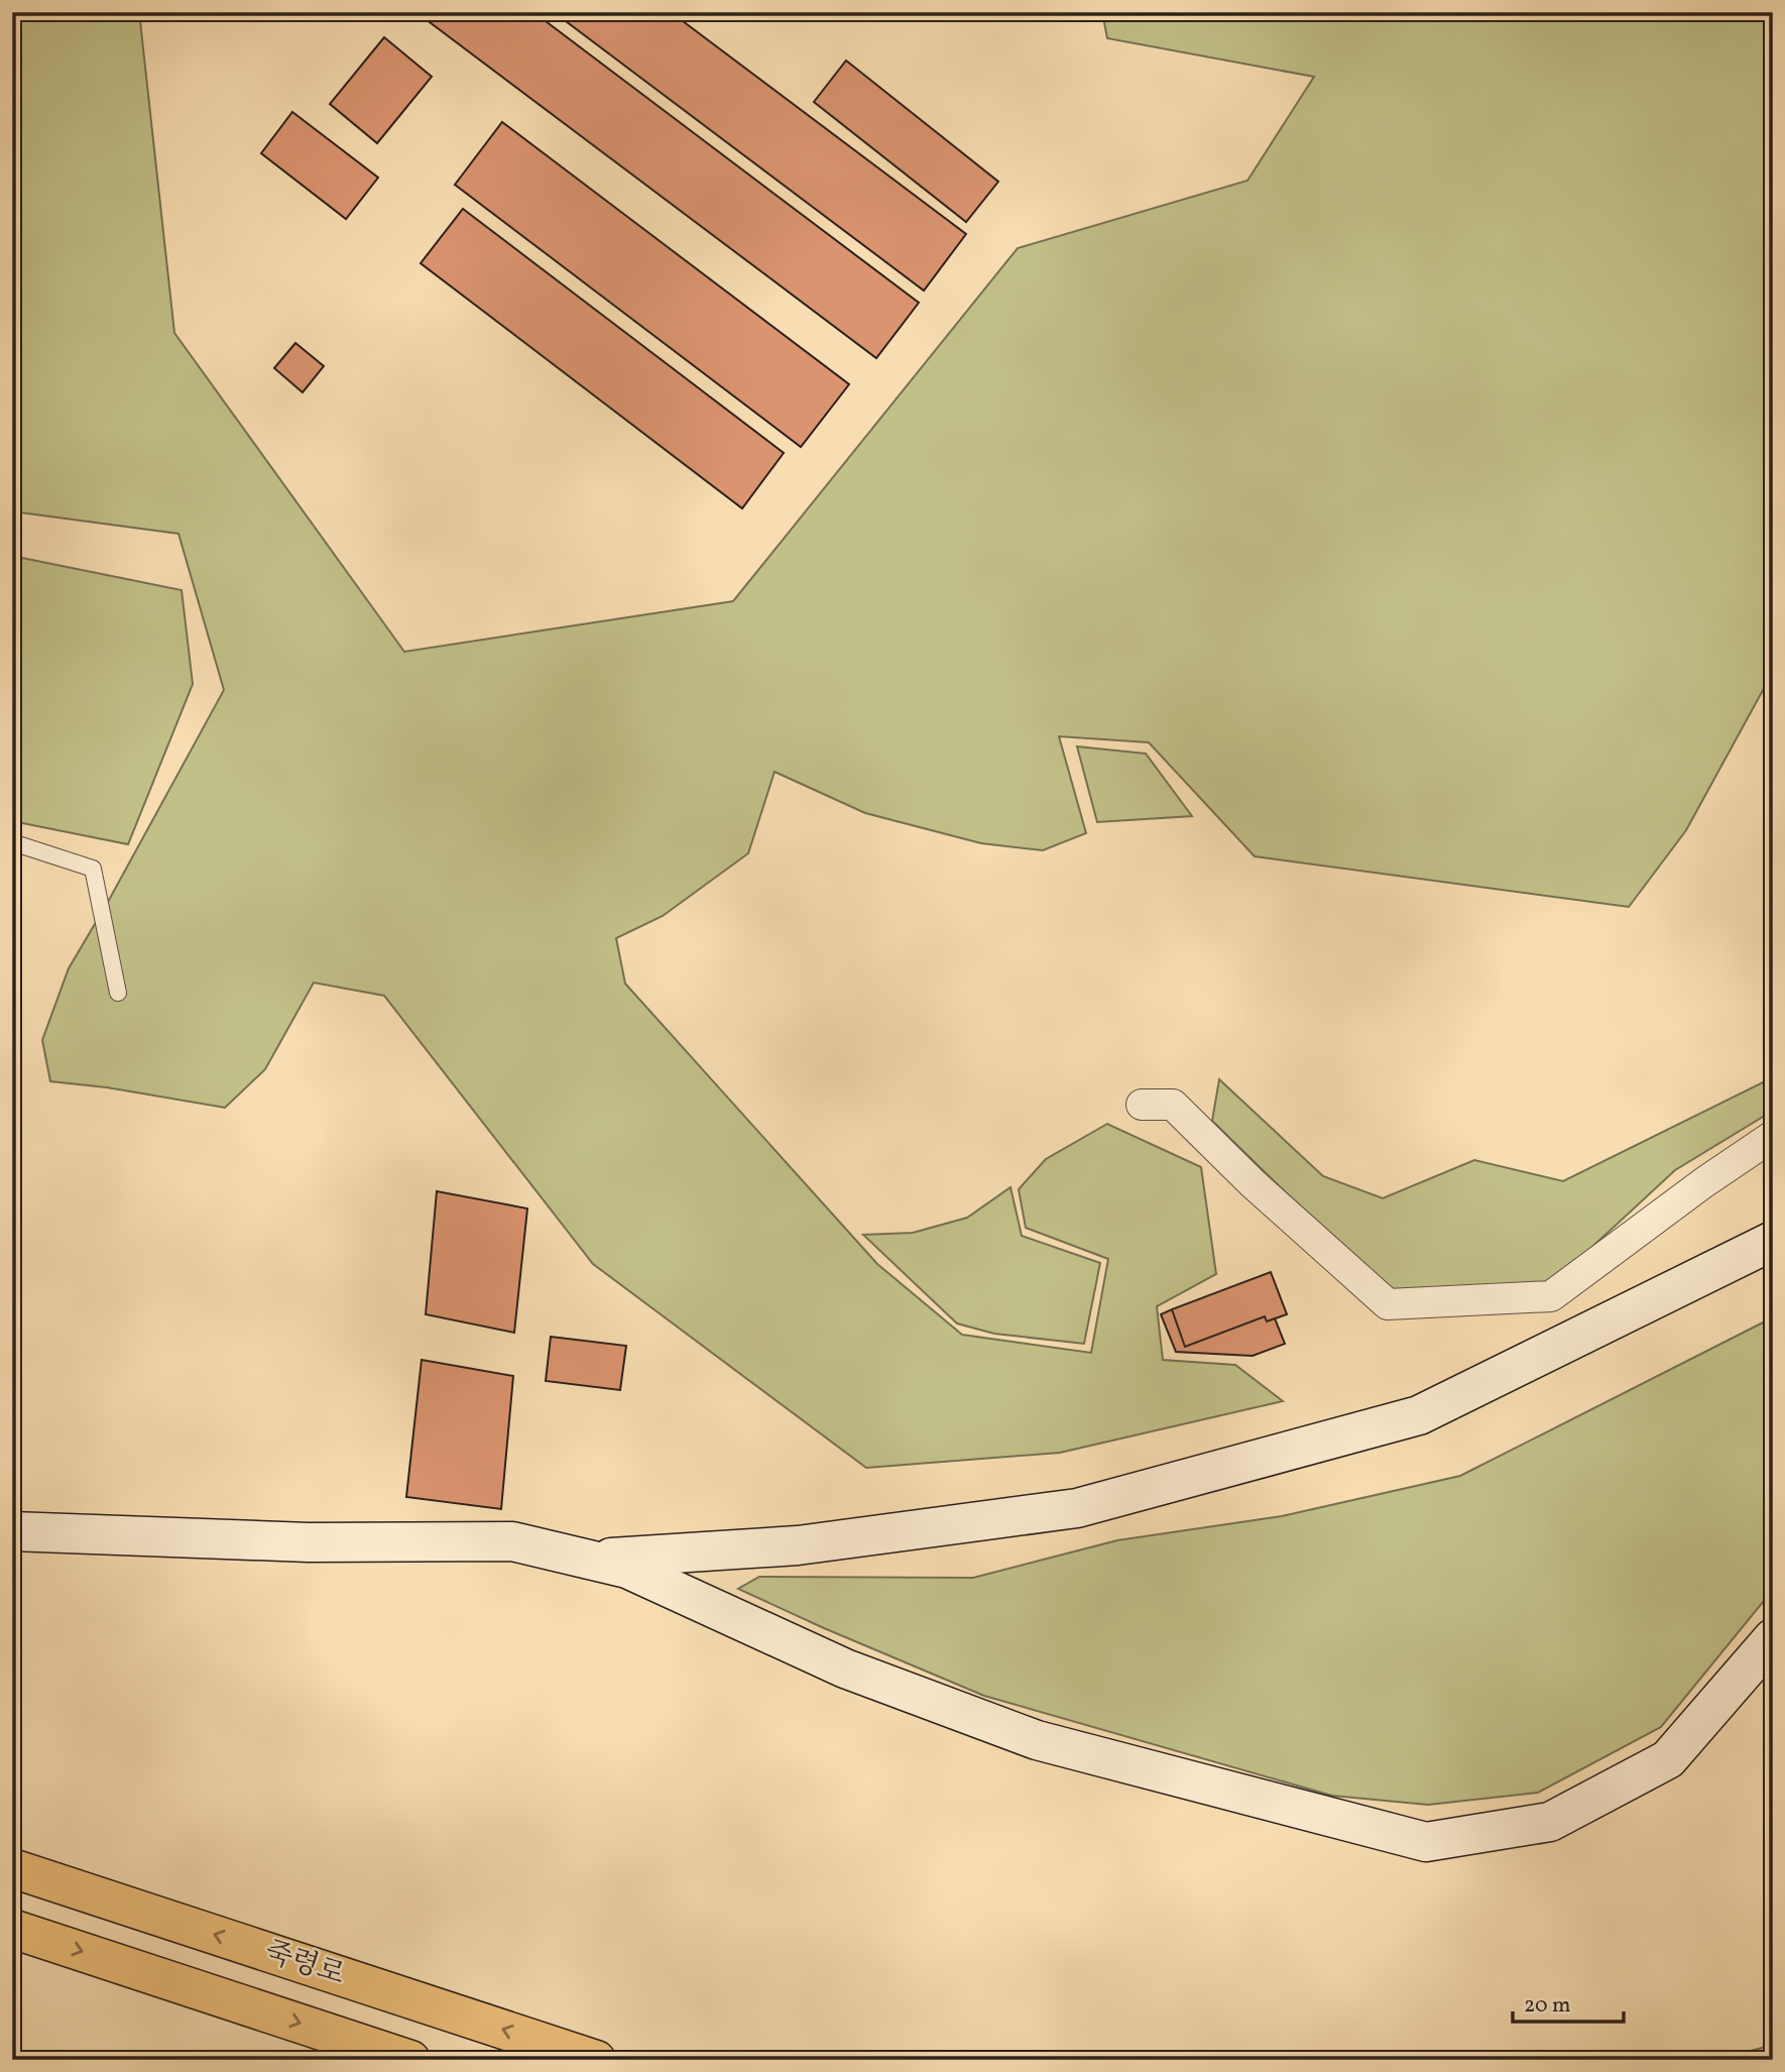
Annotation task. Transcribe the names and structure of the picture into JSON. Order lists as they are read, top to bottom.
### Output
{
  "streets": {
    "highway": ["죽령로"]
  },
  "scale_bar": "20 m"
}
